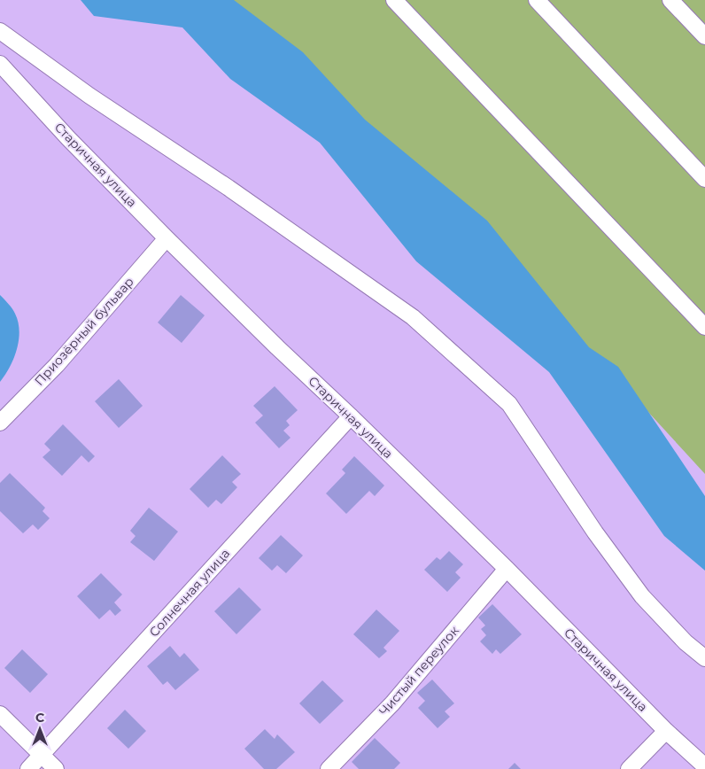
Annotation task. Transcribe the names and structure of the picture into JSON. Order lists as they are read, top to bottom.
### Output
{
  "streets": {
    "street": [
      "Старичная улица",
      "Приозёрный бульвар",
      "Солнечная улица",
      "Чистый переулок"
    ]
  },
  "crossings": [
    ["Старичная улица", "Приозёрный бульвар"],
    ["Старичная улица", "Солнечная улица"],
    ["Старичная улица", "Чистый переулок"]
  ],
  "north": "top"
}
